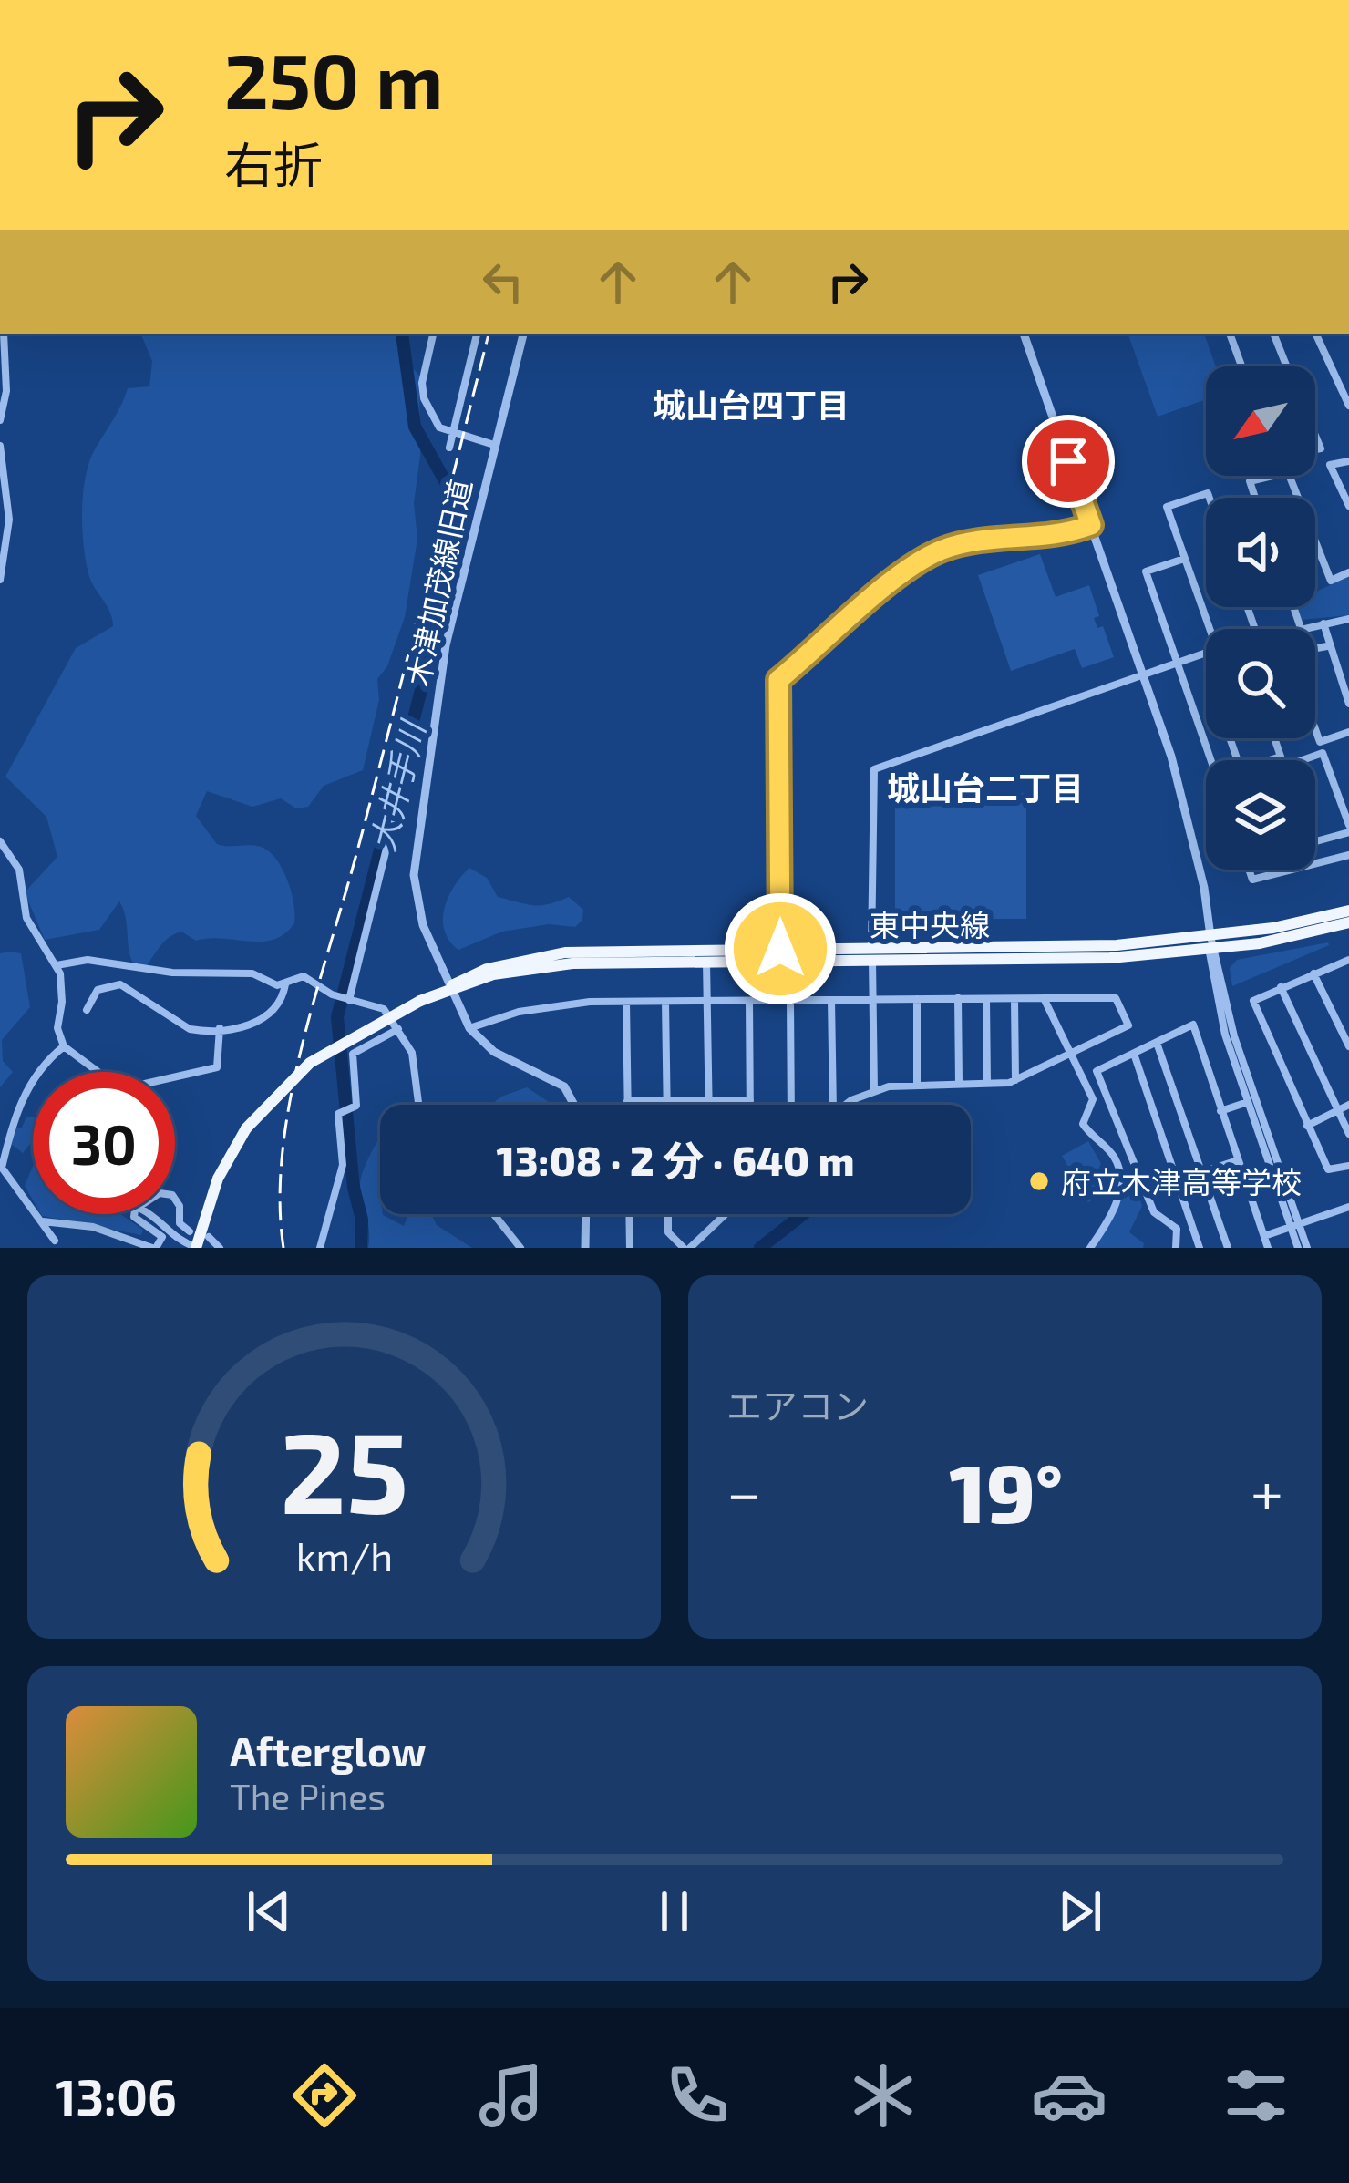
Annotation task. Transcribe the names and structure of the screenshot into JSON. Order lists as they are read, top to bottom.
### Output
{
  "streets": {
    "highway": ["東中央線"],
    "street": ["木津加茂線旧道"]
  },
  "districts": ["城山台四丁目", "城山台二丁目"],
  "water": ["大井手川"],
  "places": ["府立木津高等学校"],
  "north": "bottom left",
  "page": {
    "turn": ["250 m", "右折"],
    "limit": "30",
    "trip": "13:08 · 2 分 · 640 m",
    "tile": "エアコン",
    "heat": ["−", "19°", "+"],
    "song": ["Afterglow", "The Pines"],
    "tabs": "13:06",
    "gauge": ["25", "km/h"]
  }
}
